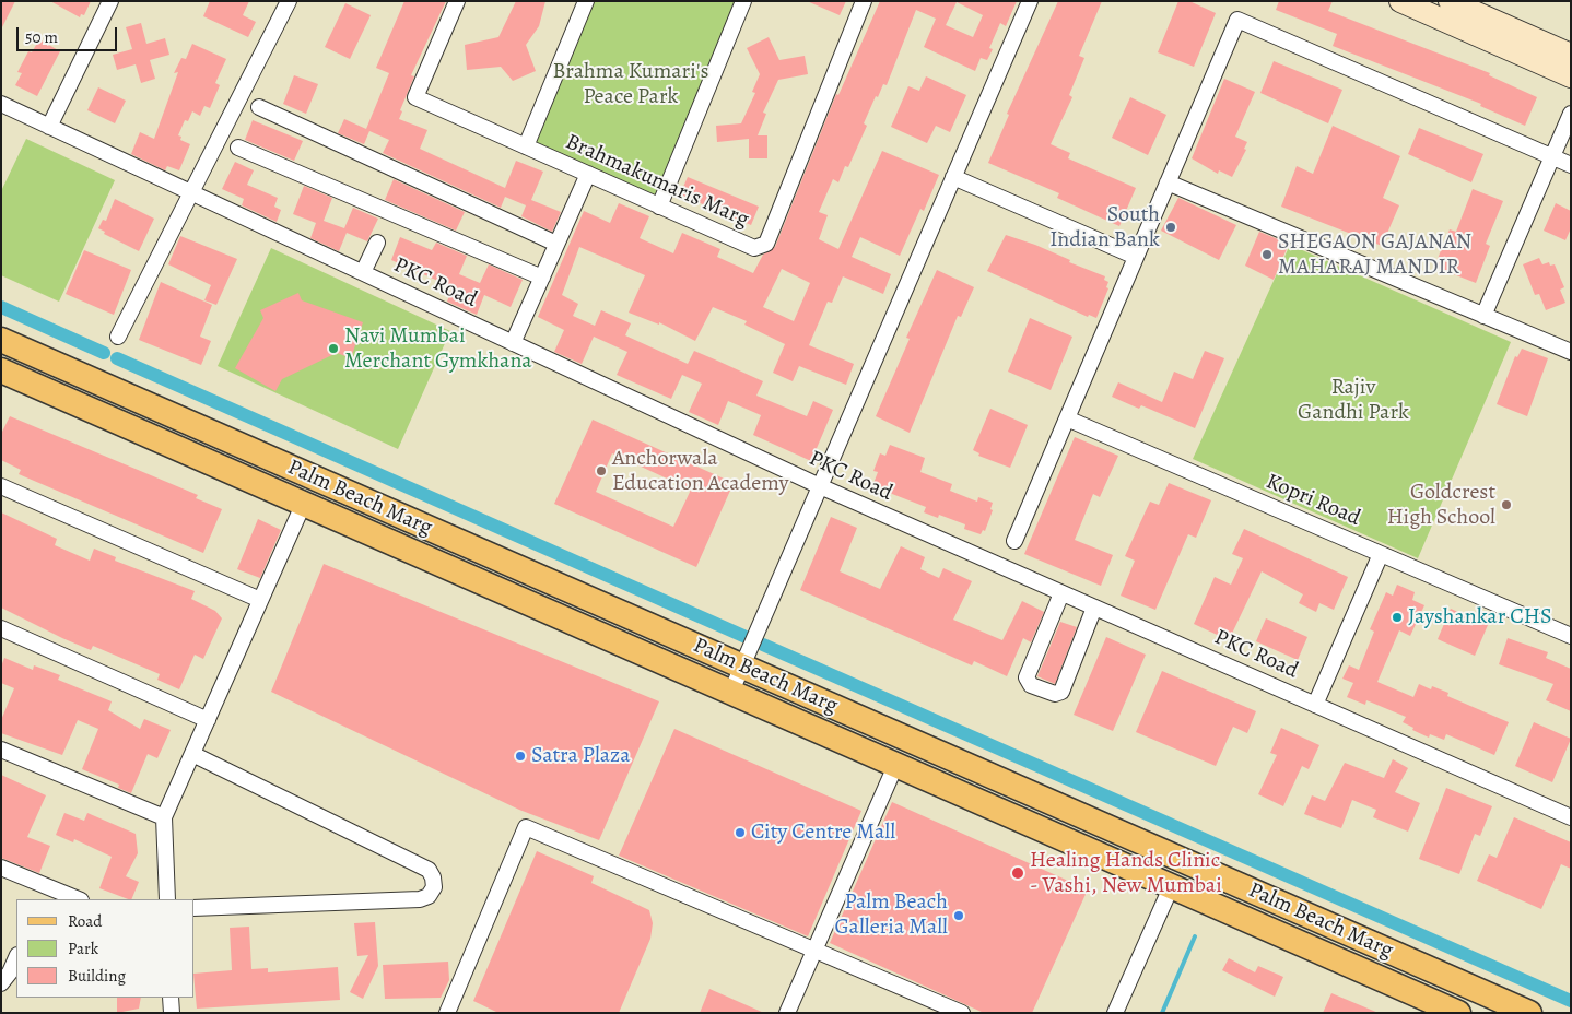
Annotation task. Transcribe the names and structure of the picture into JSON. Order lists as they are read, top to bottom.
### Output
{
  "streets": {
    "main road": ["Palm Beach Marg"],
    "street": ["Brahmakumaris Marg", "PKC Road", "Kopri Road"]
  },
  "parks": ["Brahma Kumari's Peace Park", "Rajiv Gandhi Park"],
  "places": [
    "South Indian Bank",
    "SHEGAON GAJANAN MAHARAJ MANDIR",
    "Navi Mumbai Merchant Gymkhana",
    "Anchorwala Education Academy",
    "Goldcrest High School",
    "Jayshankar CHS",
    "Satra Plaza",
    "City Centre Mall",
    "Healing Hands Clinic - Vashi, New Mumbai",
    "Palm Beach Galleria Mall"
  ],
  "legend": ["Road", "Park", "Building"],
  "scale_bar": "50 m"
}
